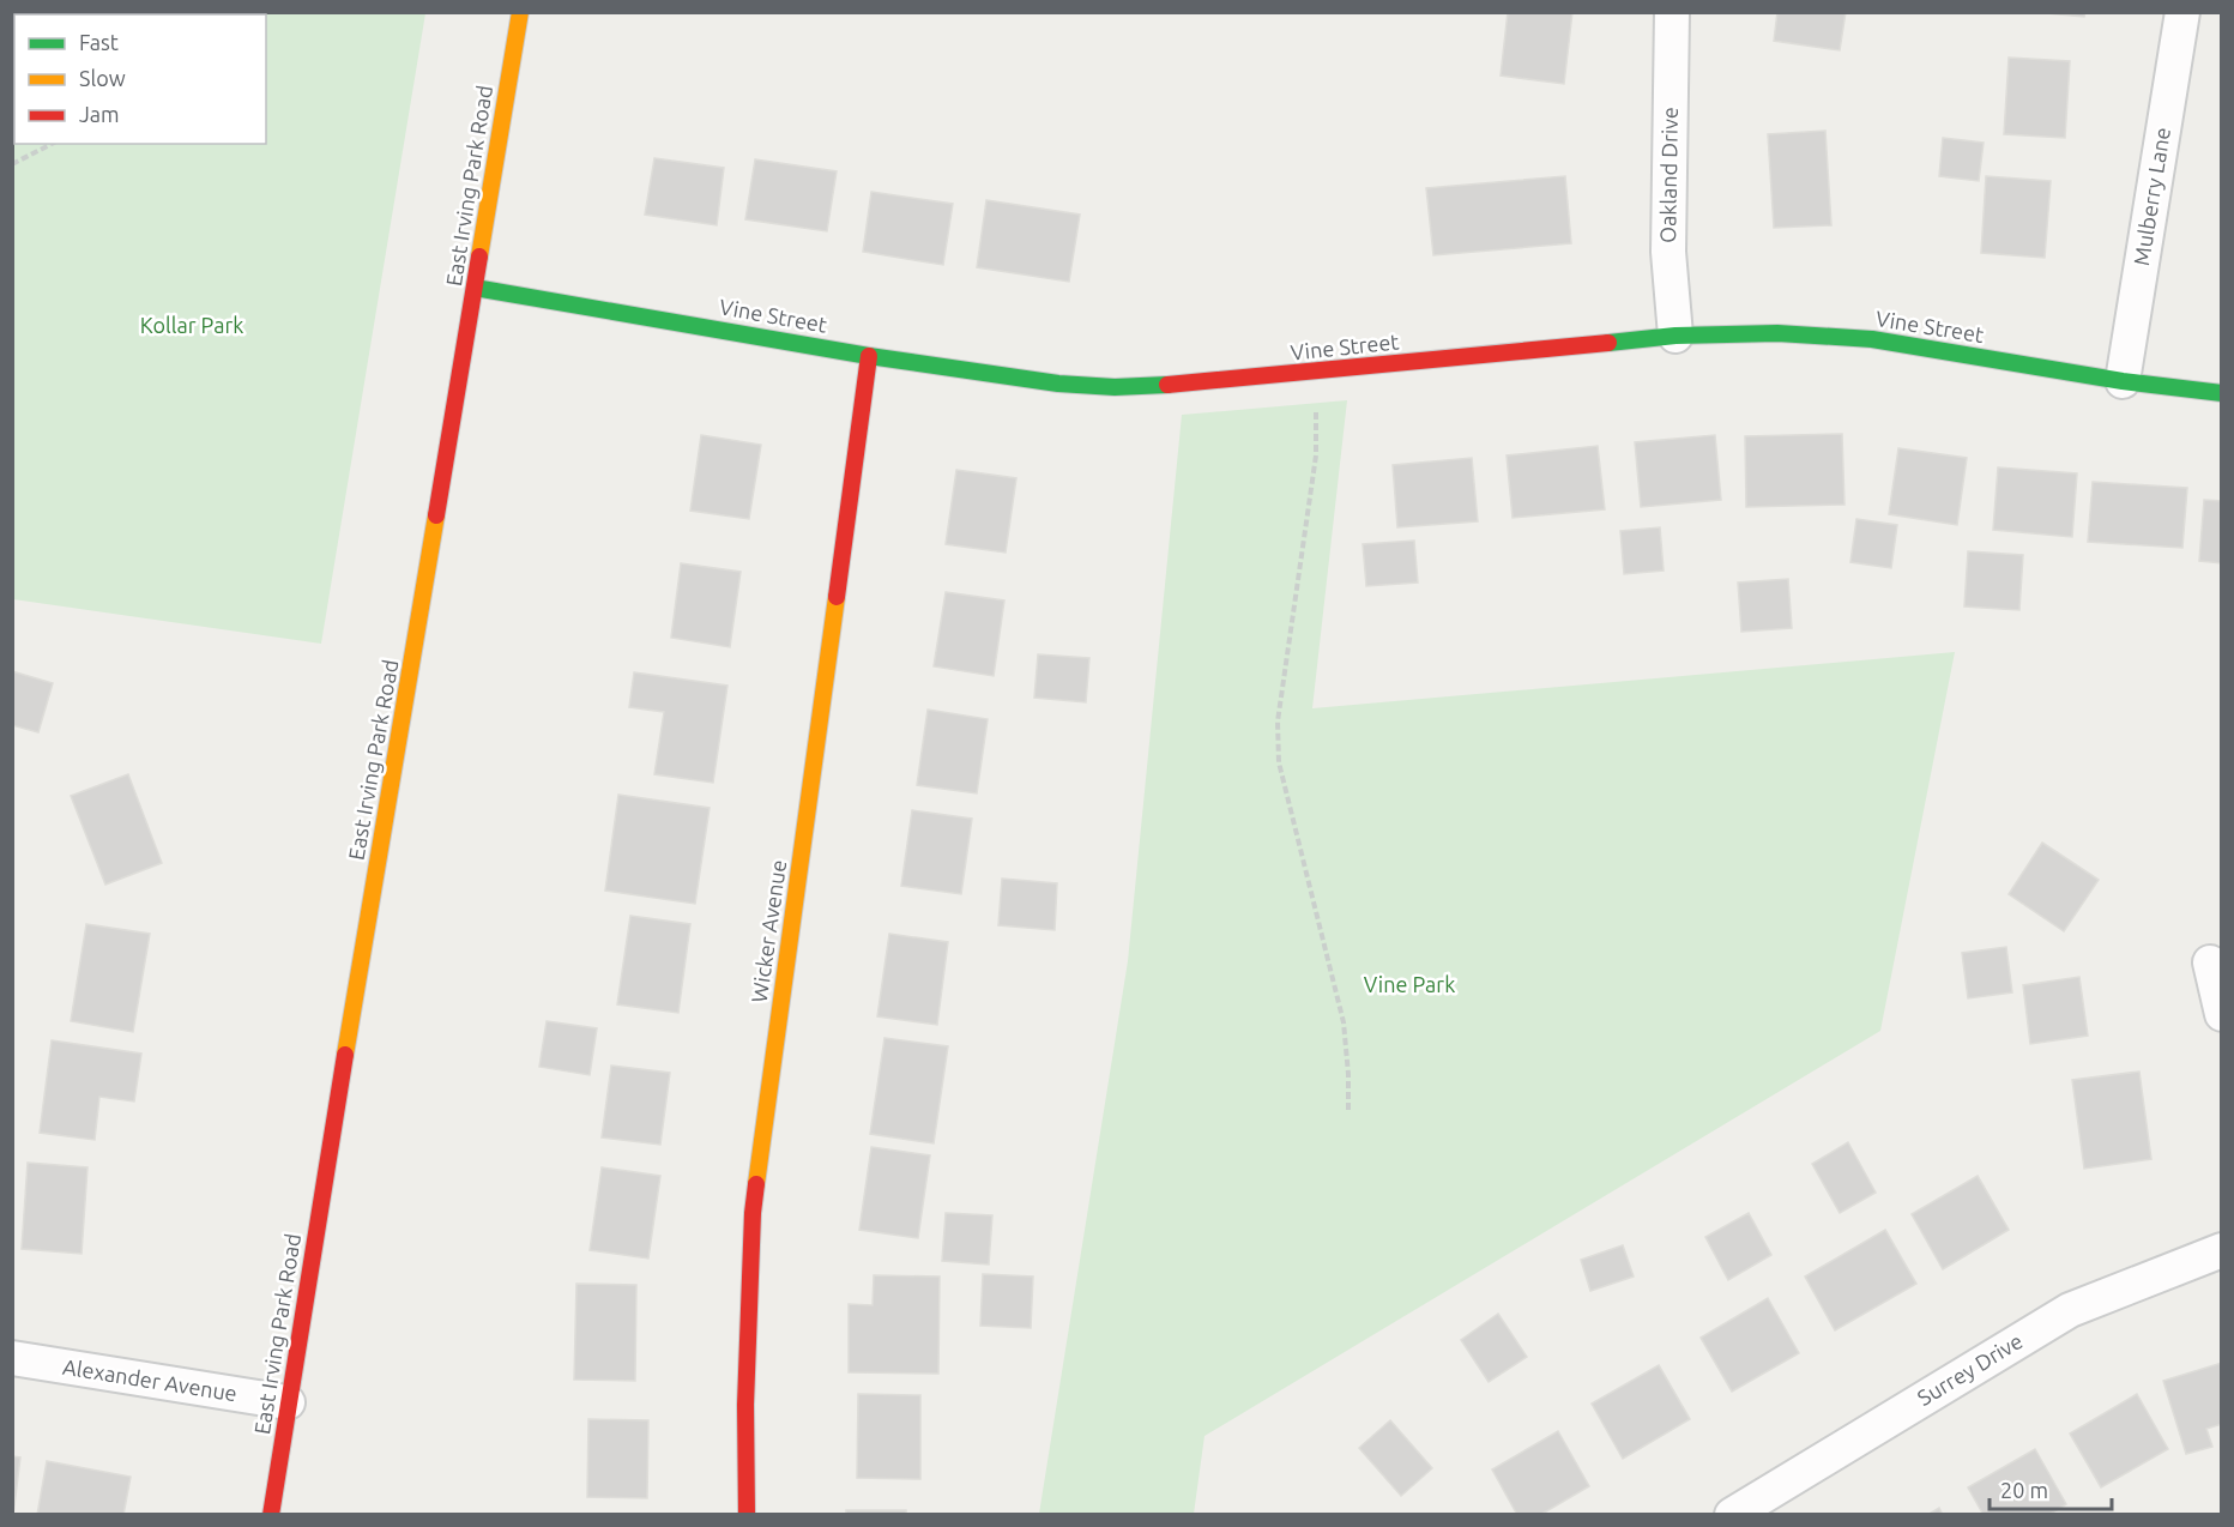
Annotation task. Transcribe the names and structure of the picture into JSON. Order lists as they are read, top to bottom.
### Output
{
  "streets": {
    "street": [
      "Oakland Drive",
      "East Irving Park Road",
      "Mulberry Lane",
      "Vine Street",
      "Wicker Avenue",
      "Surrey Drive",
      "Alexander Avenue"
    ]
  },
  "crossings": [
    ["Oakland Drive", "Vine Street"],
    ["East Irving Park Road", "Vine Street"],
    ["East Irving Park Road", "Alexander Avenue"],
    ["Mulberry Lane", "Vine Street"],
    ["Vine Street", "Wicker Avenue"]
  ],
  "parks": ["Kollar Park", "Vine Park"],
  "legend": ["Fast", "Slow", "Jam"],
  "scale_bar": "20 m"
}
